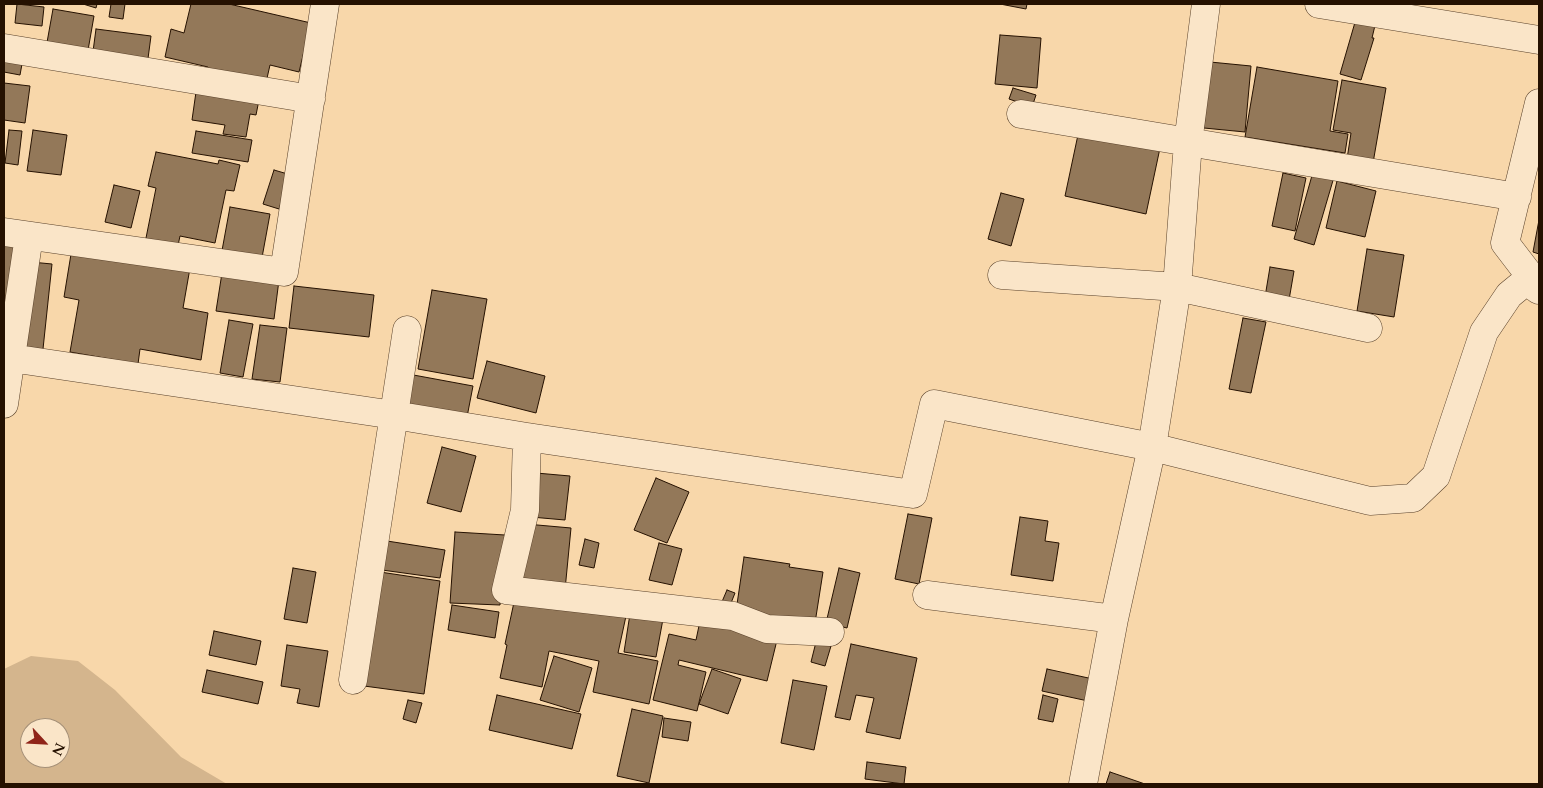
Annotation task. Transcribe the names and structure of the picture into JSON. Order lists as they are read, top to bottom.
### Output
{
  "north": "bottom right"
}
